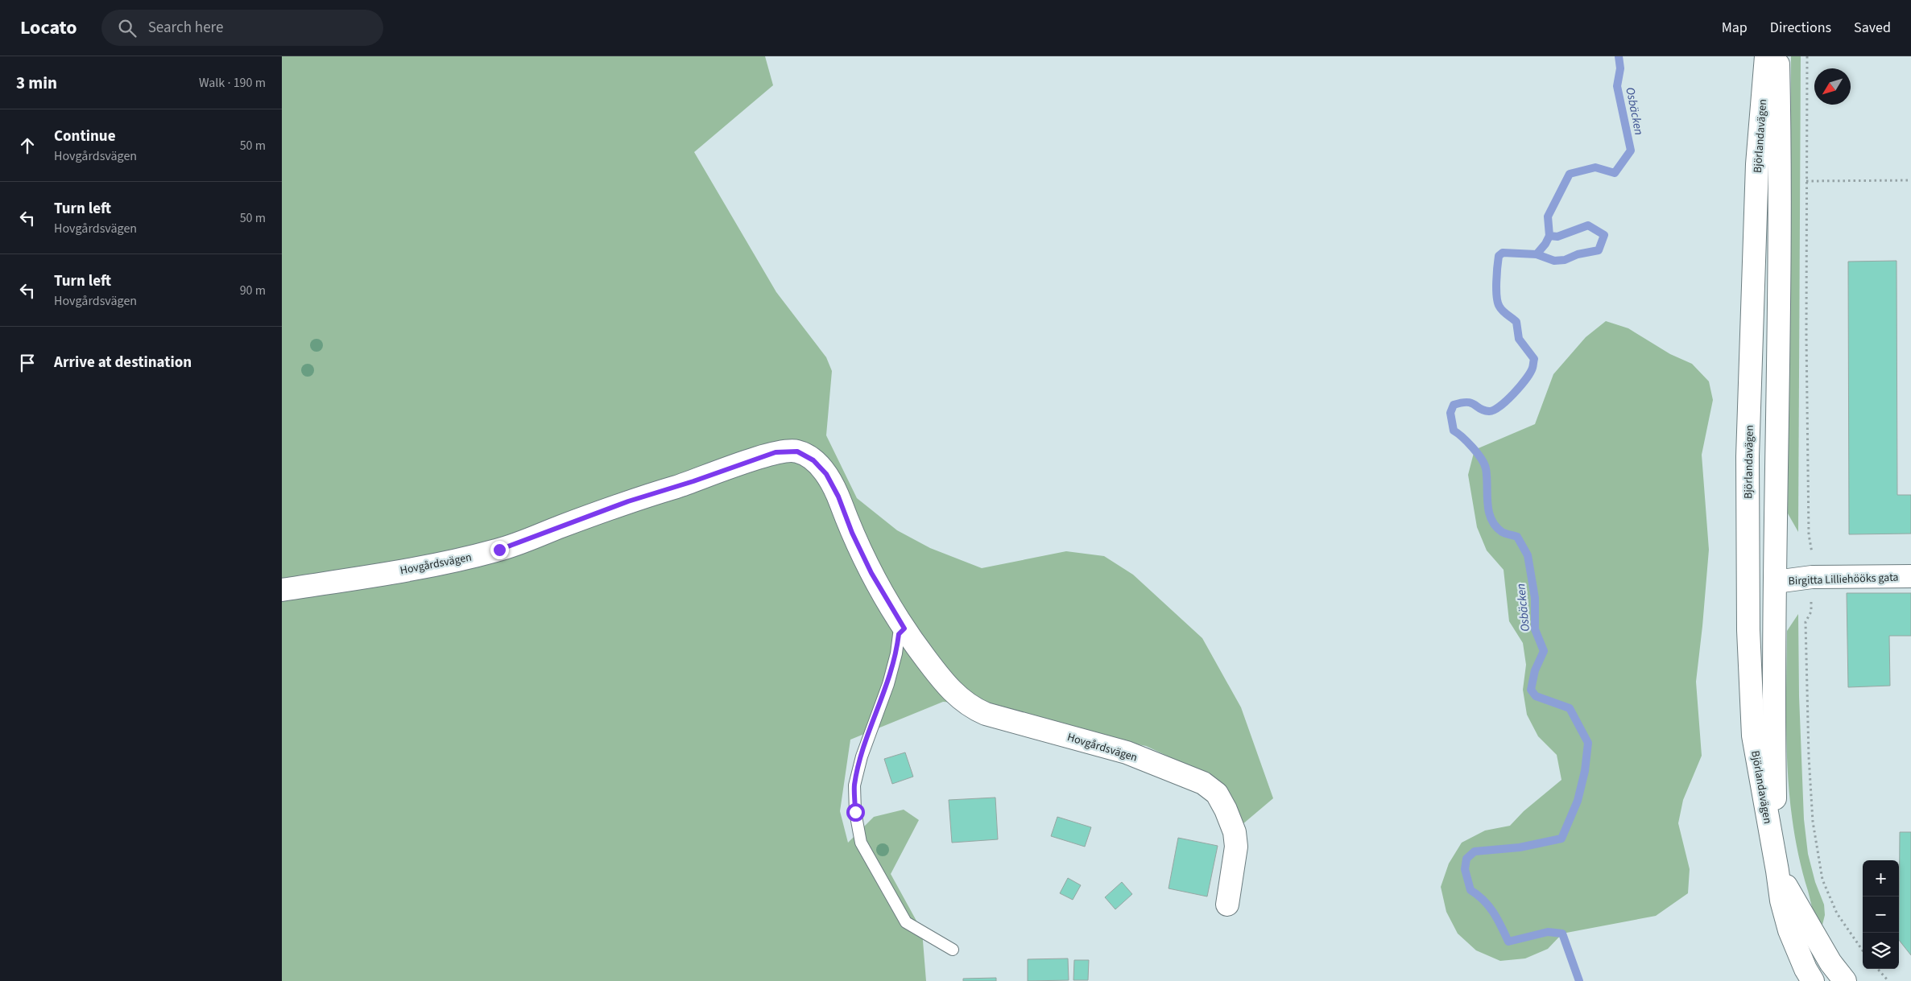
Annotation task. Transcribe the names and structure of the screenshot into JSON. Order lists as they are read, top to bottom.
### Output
{
  "streets": {
    "street": ["Björlandavägen", "Hovgårdsvägen", "Birgitta Lilliehööks gata"]
  },
  "crossings": [
    ["Björlandavägen", "Birgitta Lilliehööks gata"]
  ],
  "water": ["Osbäcken"],
  "north": "bottom left",
  "page": {
    "header": "Locato",
    "search": "Search here",
    "nav": ["Map", "Directions", "Saved"],
    "heading": ["3 min", "Walk · 190 m"],
    "list": [
      ["Continue", "Hovgårdsvägen", "50 m"],
      ["Turn left", "Hovgårdsvägen", "50 m"],
      ["Turn left", "Hovgårdsvägen", "90 m"],
      "Arrive at destination"
    ],
    "map_buttons": ["+", "−"]
  }
}
